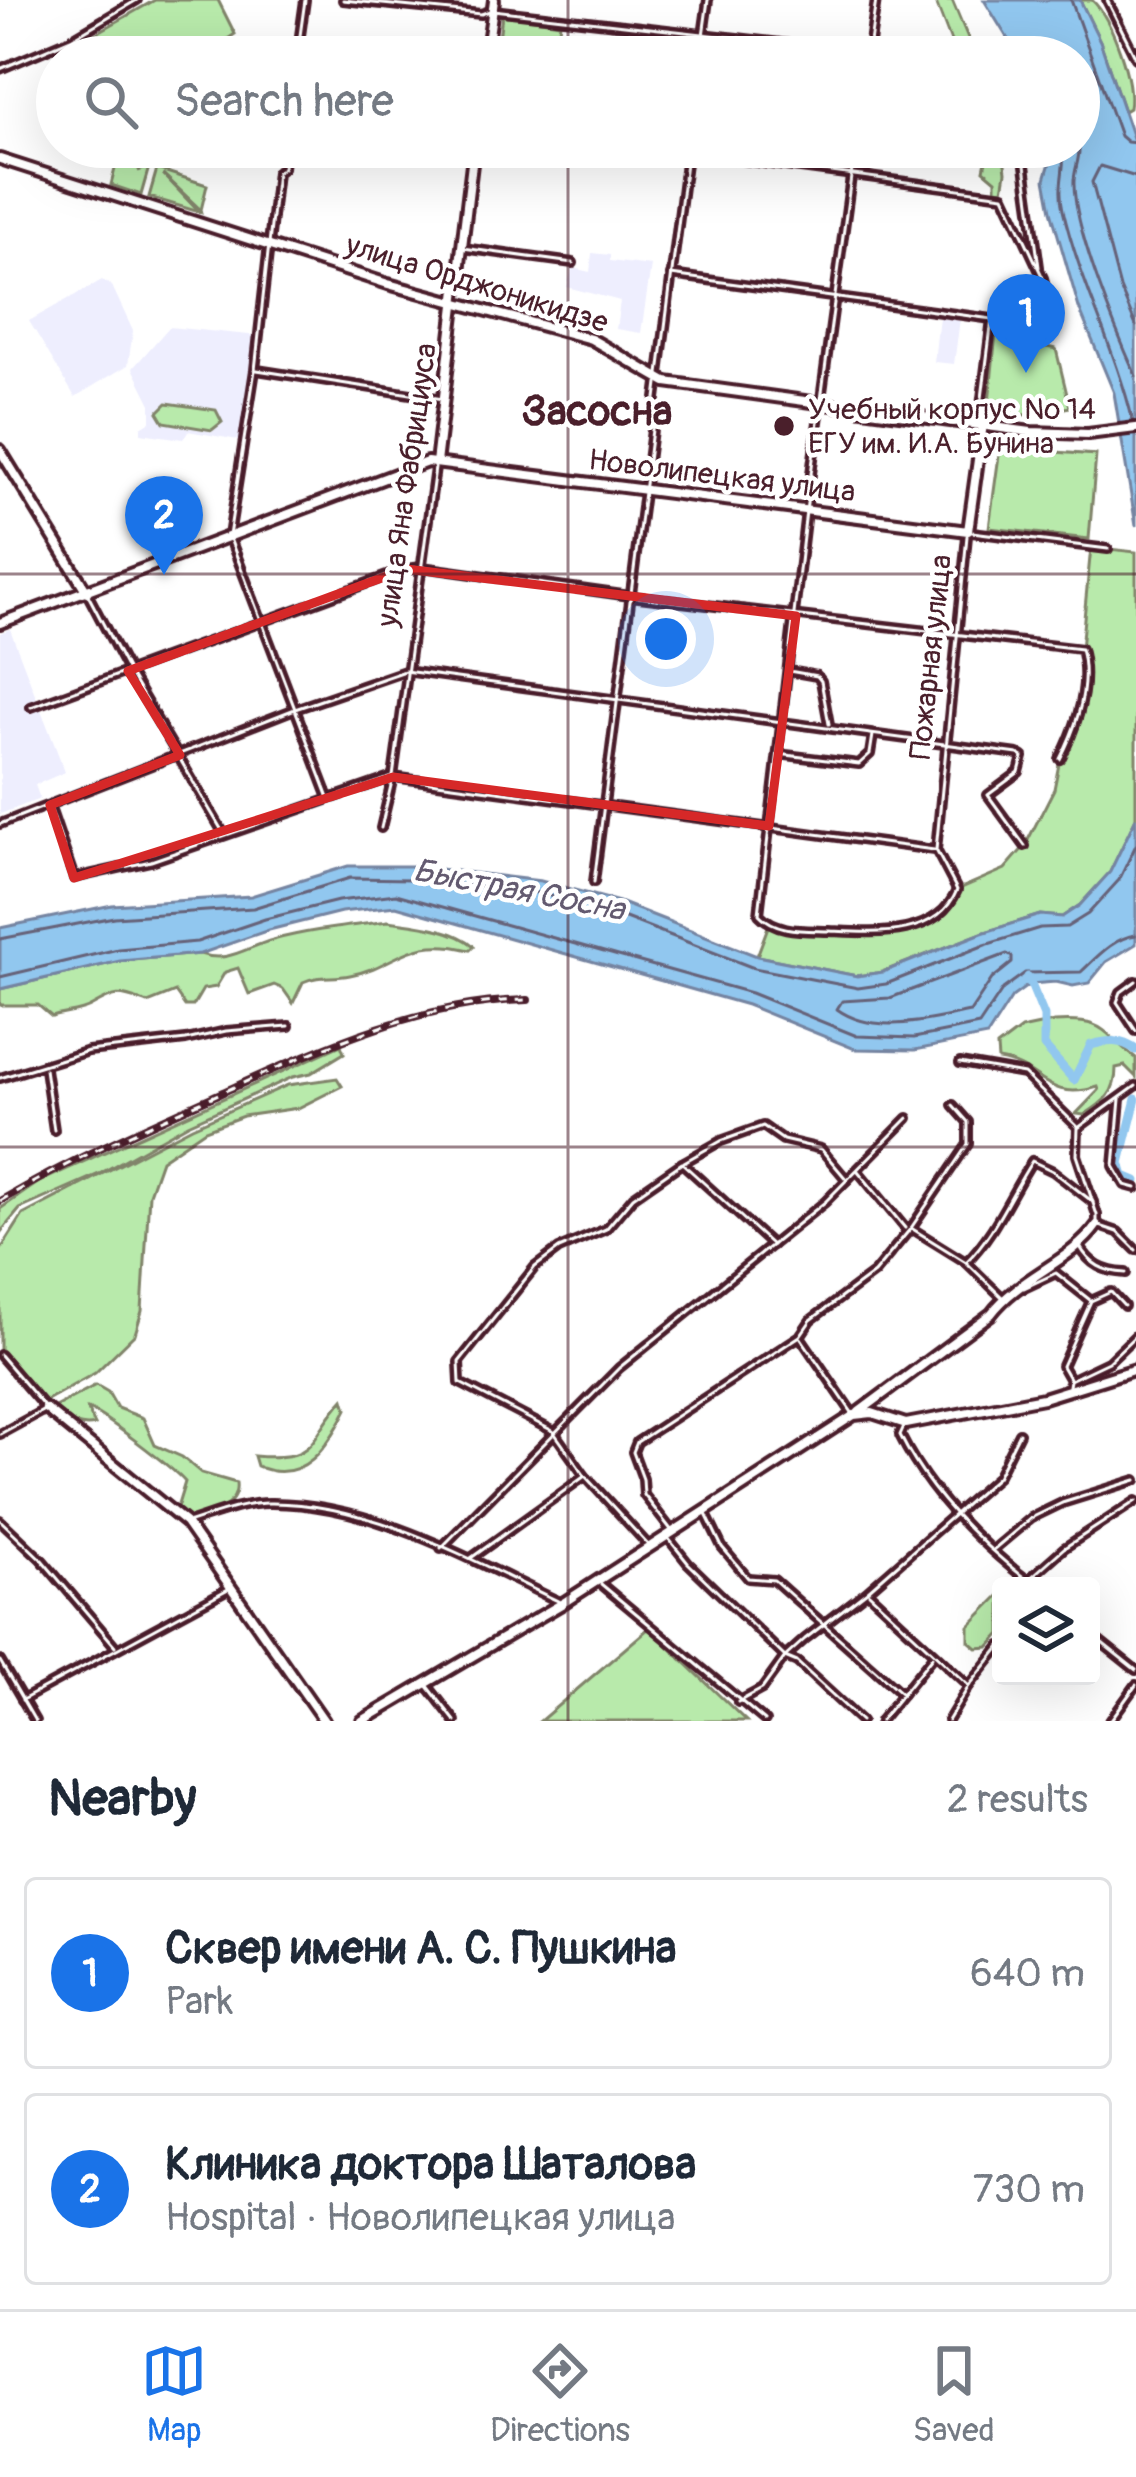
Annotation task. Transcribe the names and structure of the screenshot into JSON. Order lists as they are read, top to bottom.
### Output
{
  "streets": {
    "street": [
      "улица Орджоникидзе",
      "Новолипецкая улица",
      "улица Яна Фабрициуса",
      "Пожарная улица"
    ]
  },
  "crossings": [
    ["улица Орджоникидзе", "улица Яна Фабрициуса"],
    ["улица Орджоникидзе", "Пожарная улица"],
    ["Новолипецкая улица", "улица Яна Фабрициуса"],
    ["Новолипецкая улица", "Пожарная улица"]
  ],
  "districts": ["Засосна"],
  "water": ["Быстрая Сосна"],
  "places": ["Учебный корпус № 14 ЕГУ им. И.А. Бунина"],
  "page": {
    "search": "Search here",
    "pins": ["1", "2"],
    "heading": ["Nearby", "2 results"],
    "list": [
      {
        "mark": "1",
        "name": "Сквер имени А. С. Пушкина",
        "note": "Park",
        "value": "640 m"
      },
      {
        "mark": "2",
        "name": "Клиника доктора Шаталова",
        "note": "Hospital · Новолипецкая улица",
        "value": "730 m"
      }
    ],
    "nav": ["Map", "Directions", "Saved"]
  }
}
